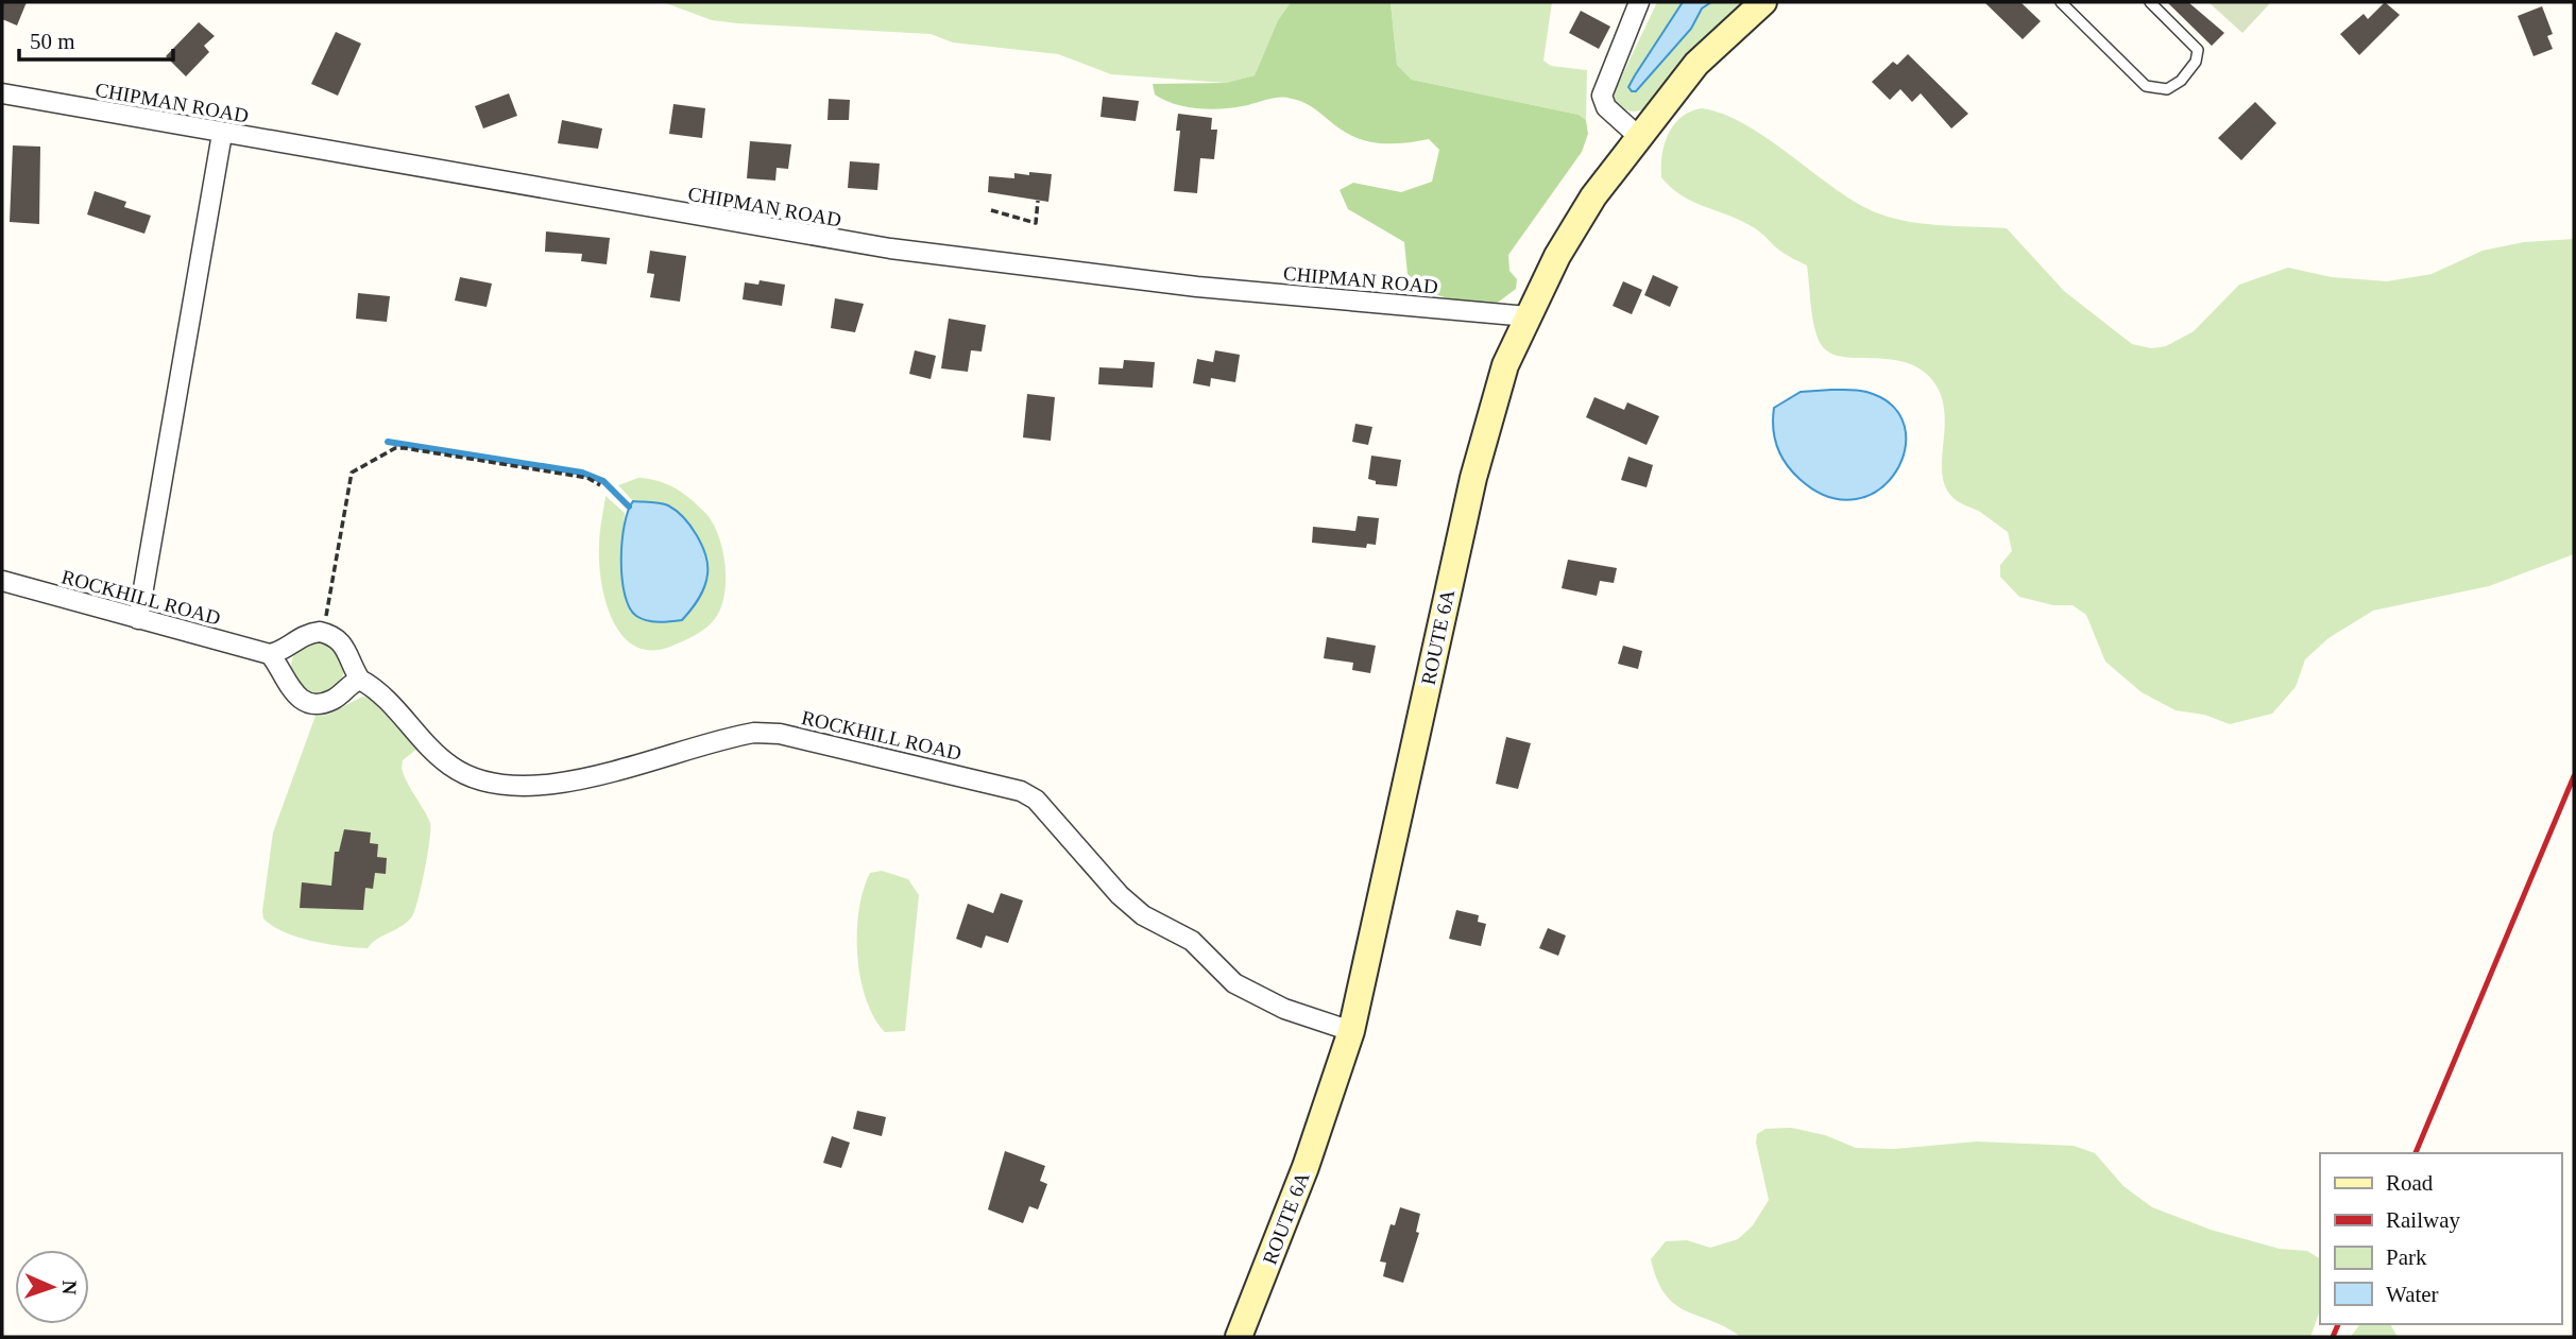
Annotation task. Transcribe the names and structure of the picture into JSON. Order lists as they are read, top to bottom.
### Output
{
  "streets": {
    "main road": ["ROUTE 6A"],
    "street": ["CHIPMAN ROAD", "ROCKHILL ROAD"]
  },
  "crossings": [
    ["CHIPMAN ROAD", "ROUTE 6A"],
    ["ROCKHILL ROAD", "ROUTE 6A"]
  ],
  "legend": [
    "Road",
    "Railway",
    "Park",
    "Water"
  ],
  "scale_bar": "50 m",
  "north": "right"
}
